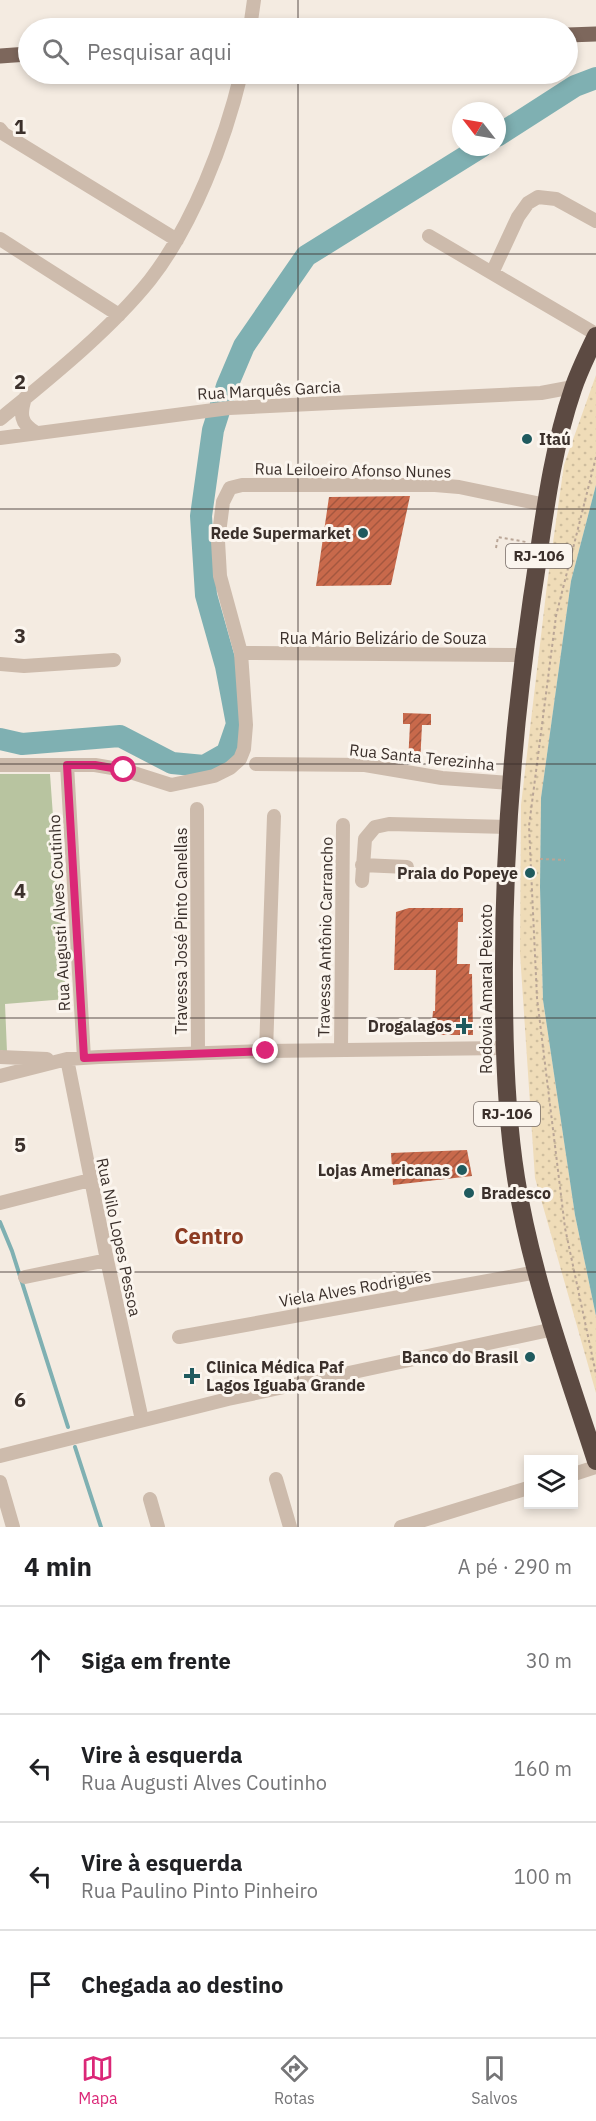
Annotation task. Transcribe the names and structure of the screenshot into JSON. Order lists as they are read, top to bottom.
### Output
{
  "streets": {
    "highway": ["RJ-106", "Rodovia Amaral Peixoto"],
    "street": [
      "Rua Marquês Garcia",
      "Rua Leiloeiro Afonso Nunes",
      "Rua Mário Belizário de Souza",
      "Rua Santa Terezinha",
      "Rua Augusti Alves Coutinho",
      "Travessa José Pinto Canellas",
      "Travessa Antônio Carrancho",
      "Rua Nilo Lopes Pessoa",
      "Viela Alves Rodrigues"
    ]
  },
  "crossings": [
    ["Rua Marquês Garcia", "Rodovia Amaral Peixoto"],
    ["Rua Leiloeiro Afonso Nunes", "Rua Mário Belizário de Souza"],
    ["Rua Leiloeiro Afonso Nunes", "Rodovia Amaral Peixoto"],
    ["Rua Mário Belizário de Souza", "Rodovia Amaral Peixoto"],
    ["Rua Santa Terezinha", "Rodovia Amaral Peixoto"],
    ["Rodovia Amaral Peixoto", "Viela Alves Rodrigues"]
  ],
  "districts": ["Centro"],
  "places": {
    "other": [
      "Itaú",
      "Rede Supermarket",
      "Praia do Popeye",
      "Lojas Americanas",
      "Bradesco",
      "Banco do Brasil"
    ],
    "health": ["Drogalagos", "Clinica Médica Paf Lagos Iguaba Grande"]
  },
  "north": "top left",
  "page": {
    "search": "Pesquisar aqui",
    "heading": ["4 min", "A pé · 290 m"],
    "list": [
      ["Siga em frente", "30 m"],
      ["Vire à esquerda", "Rua Augusti Alves Coutinho", "160 m"],
      ["Vire à esquerda", "Rua Paulino Pinto Pinheiro", "100 m"],
      "Chegada ao destino"
    ],
    "nav": ["Mapa", "Rotas", "Salvos"]
  },
  "grid": {
    "rows": [
      "1",
      "2",
      "3",
      "4",
      "5",
      "6"
    ]
  }
}
